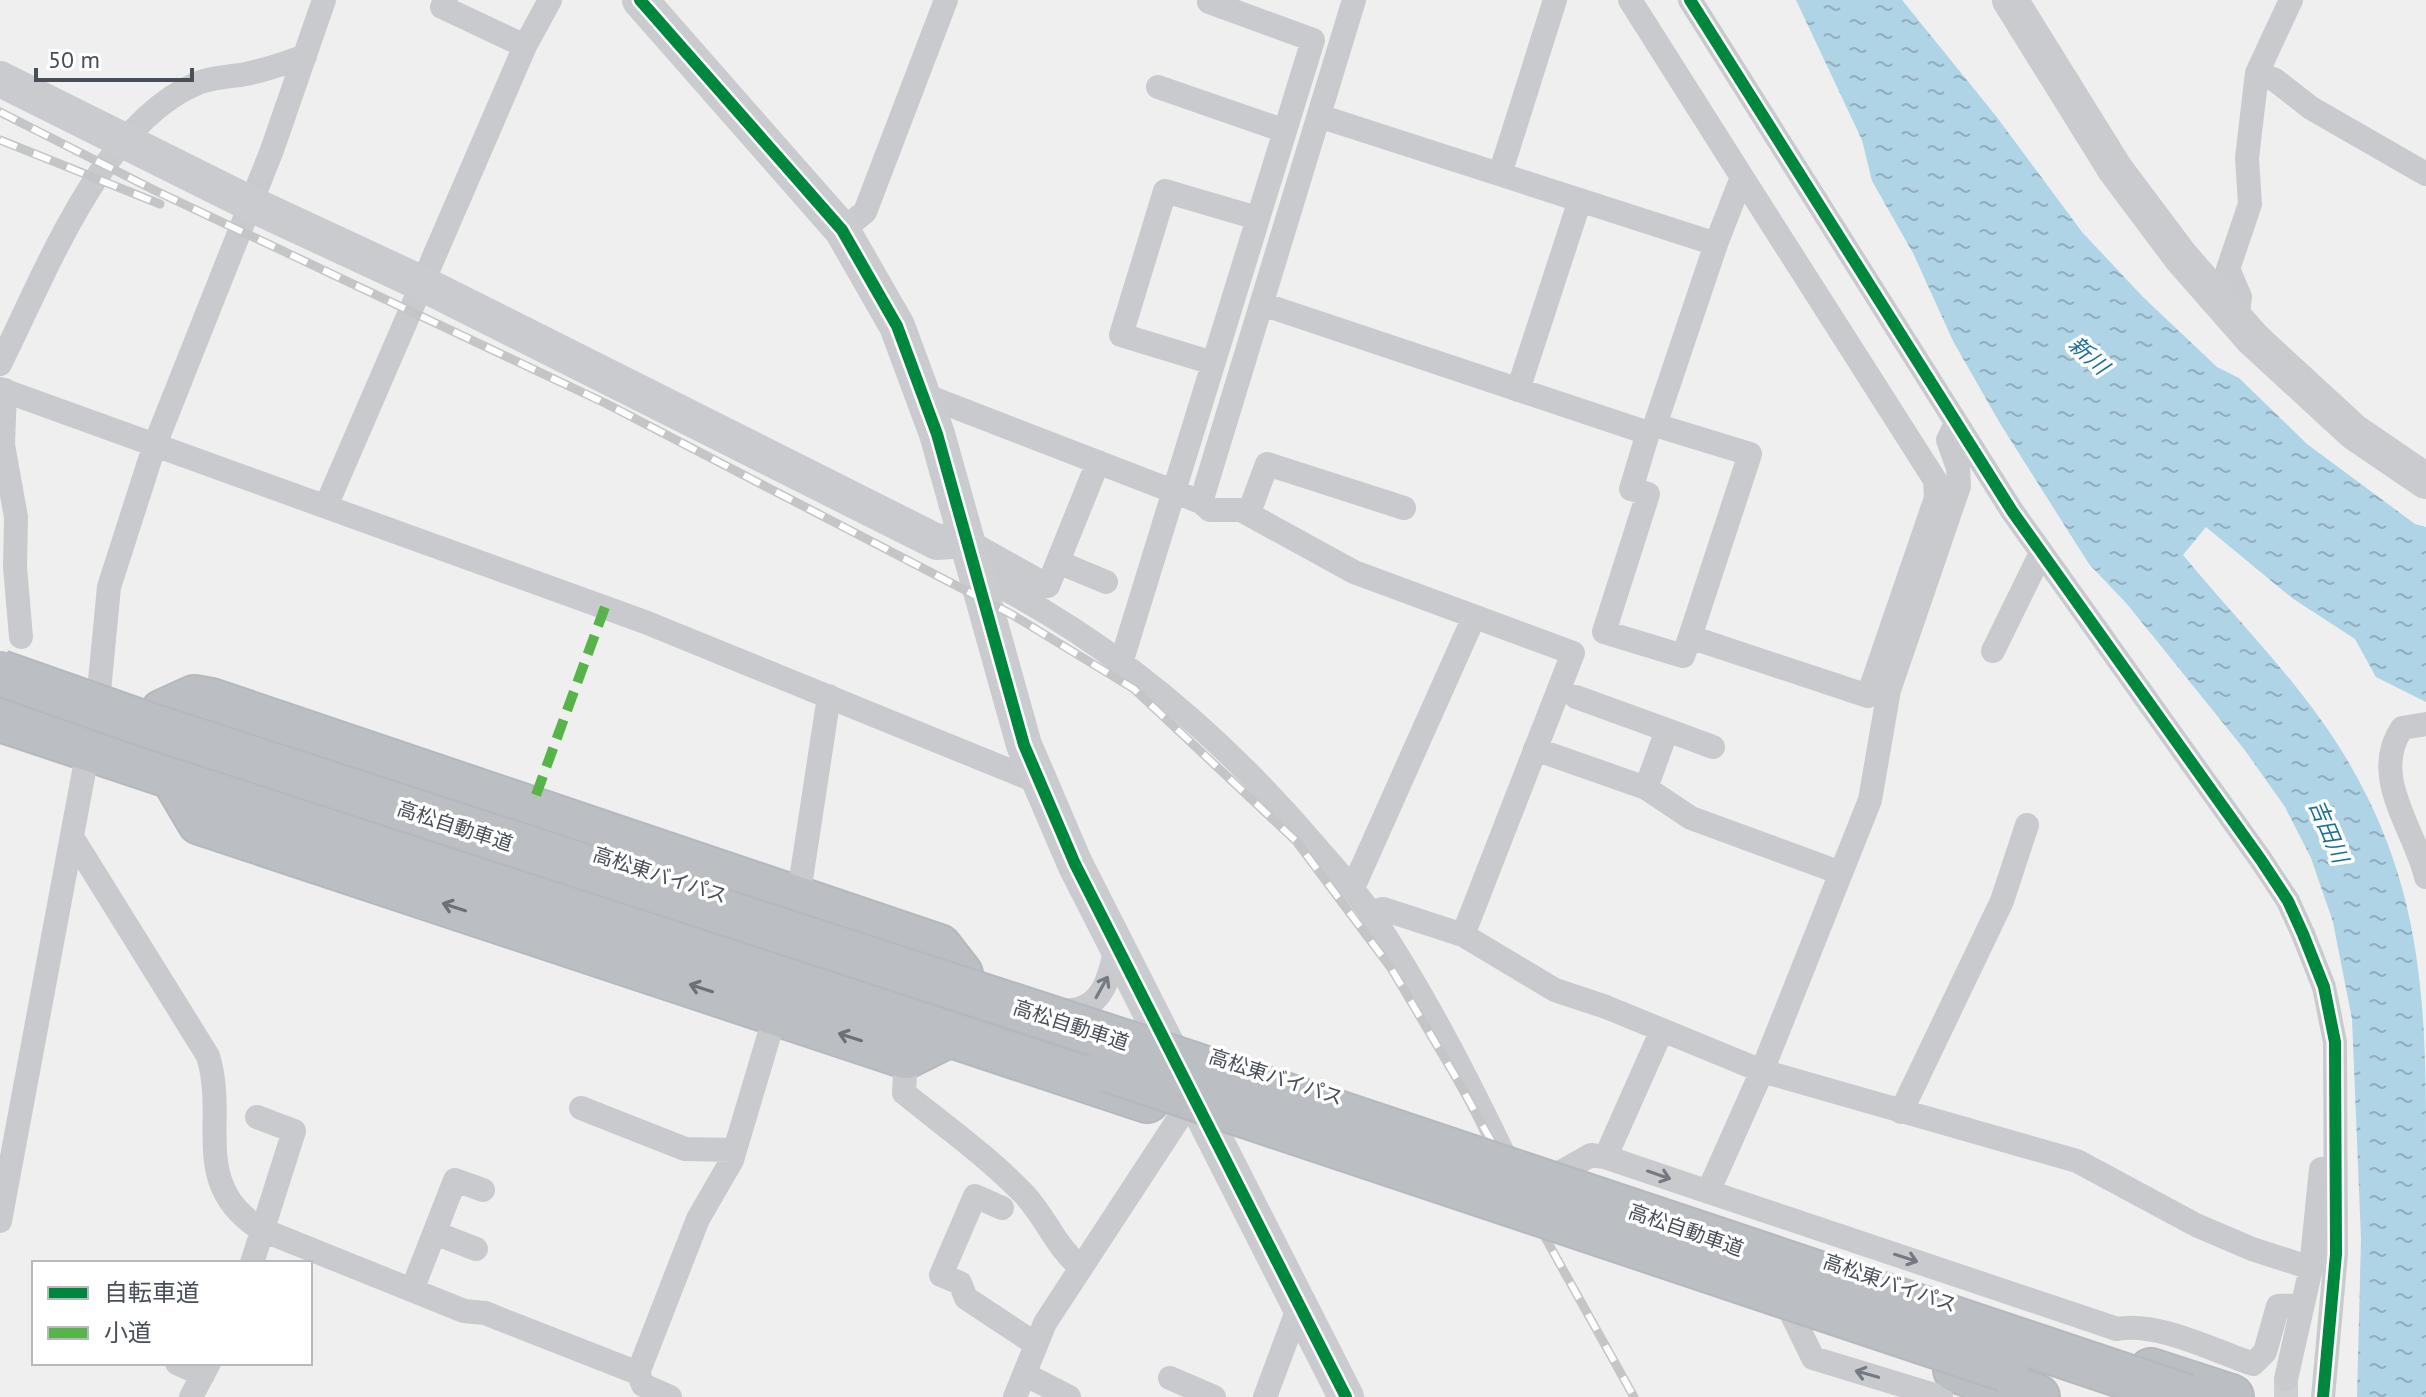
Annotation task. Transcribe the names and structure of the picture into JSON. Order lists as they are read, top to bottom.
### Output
{
  "streets": {
    "highway": ["高松自動車道", "高松東バイパス"]
  },
  "crossings": [
    ["高松自動車道", "高松東バイパス"]
  ],
  "water": ["新川", "吉田川"],
  "legend": ["自転車道", "小道"],
  "scale_bar": "50 m"
}
